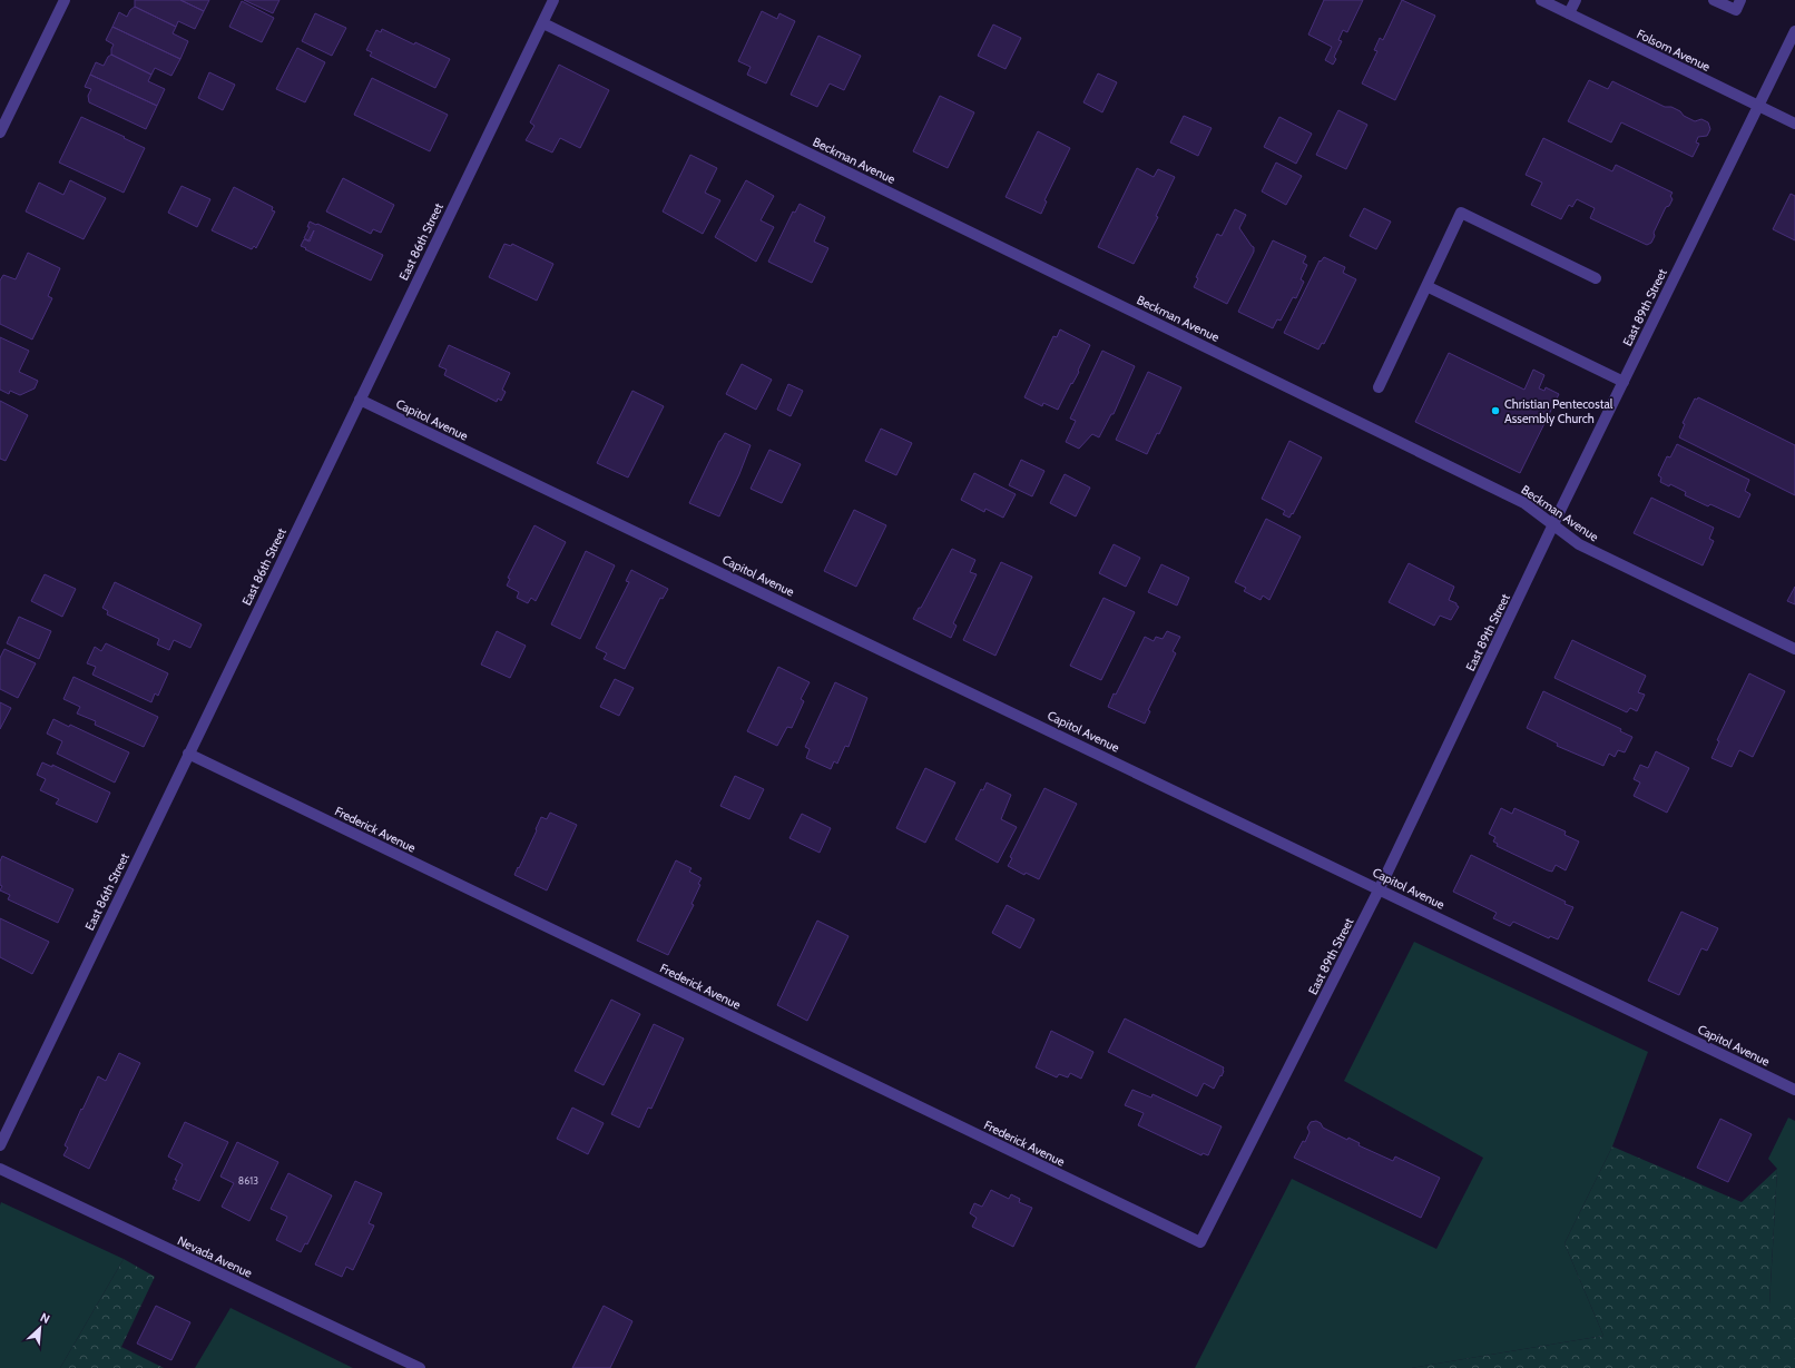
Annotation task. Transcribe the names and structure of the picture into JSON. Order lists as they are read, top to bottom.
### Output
{
  "streets": {
    "street": [
      "Folsom Avenue",
      "Beckman Avenue",
      "East 86th Street",
      "East 89th Street",
      "Capitol Avenue",
      "Frederick Avenue",
      "Nevada Avenue"
    ]
  },
  "crossings": [
    ["Folsom Avenue", "East 89th Street"],
    ["Beckman Avenue", "East 86th Street"],
    ["Beckman Avenue", "East 89th Street"],
    ["East 86th Street", "Capitol Avenue"],
    ["East 86th Street", "Frederick Avenue"],
    ["East 89th Street", "Capitol Avenue"],
    ["East 89th Street", "Frederick Avenue"]
  ],
  "places": ["Christian Pentecostal Assembly Church"],
  "house_numbers": ["8613"],
  "north": "top right"
}
